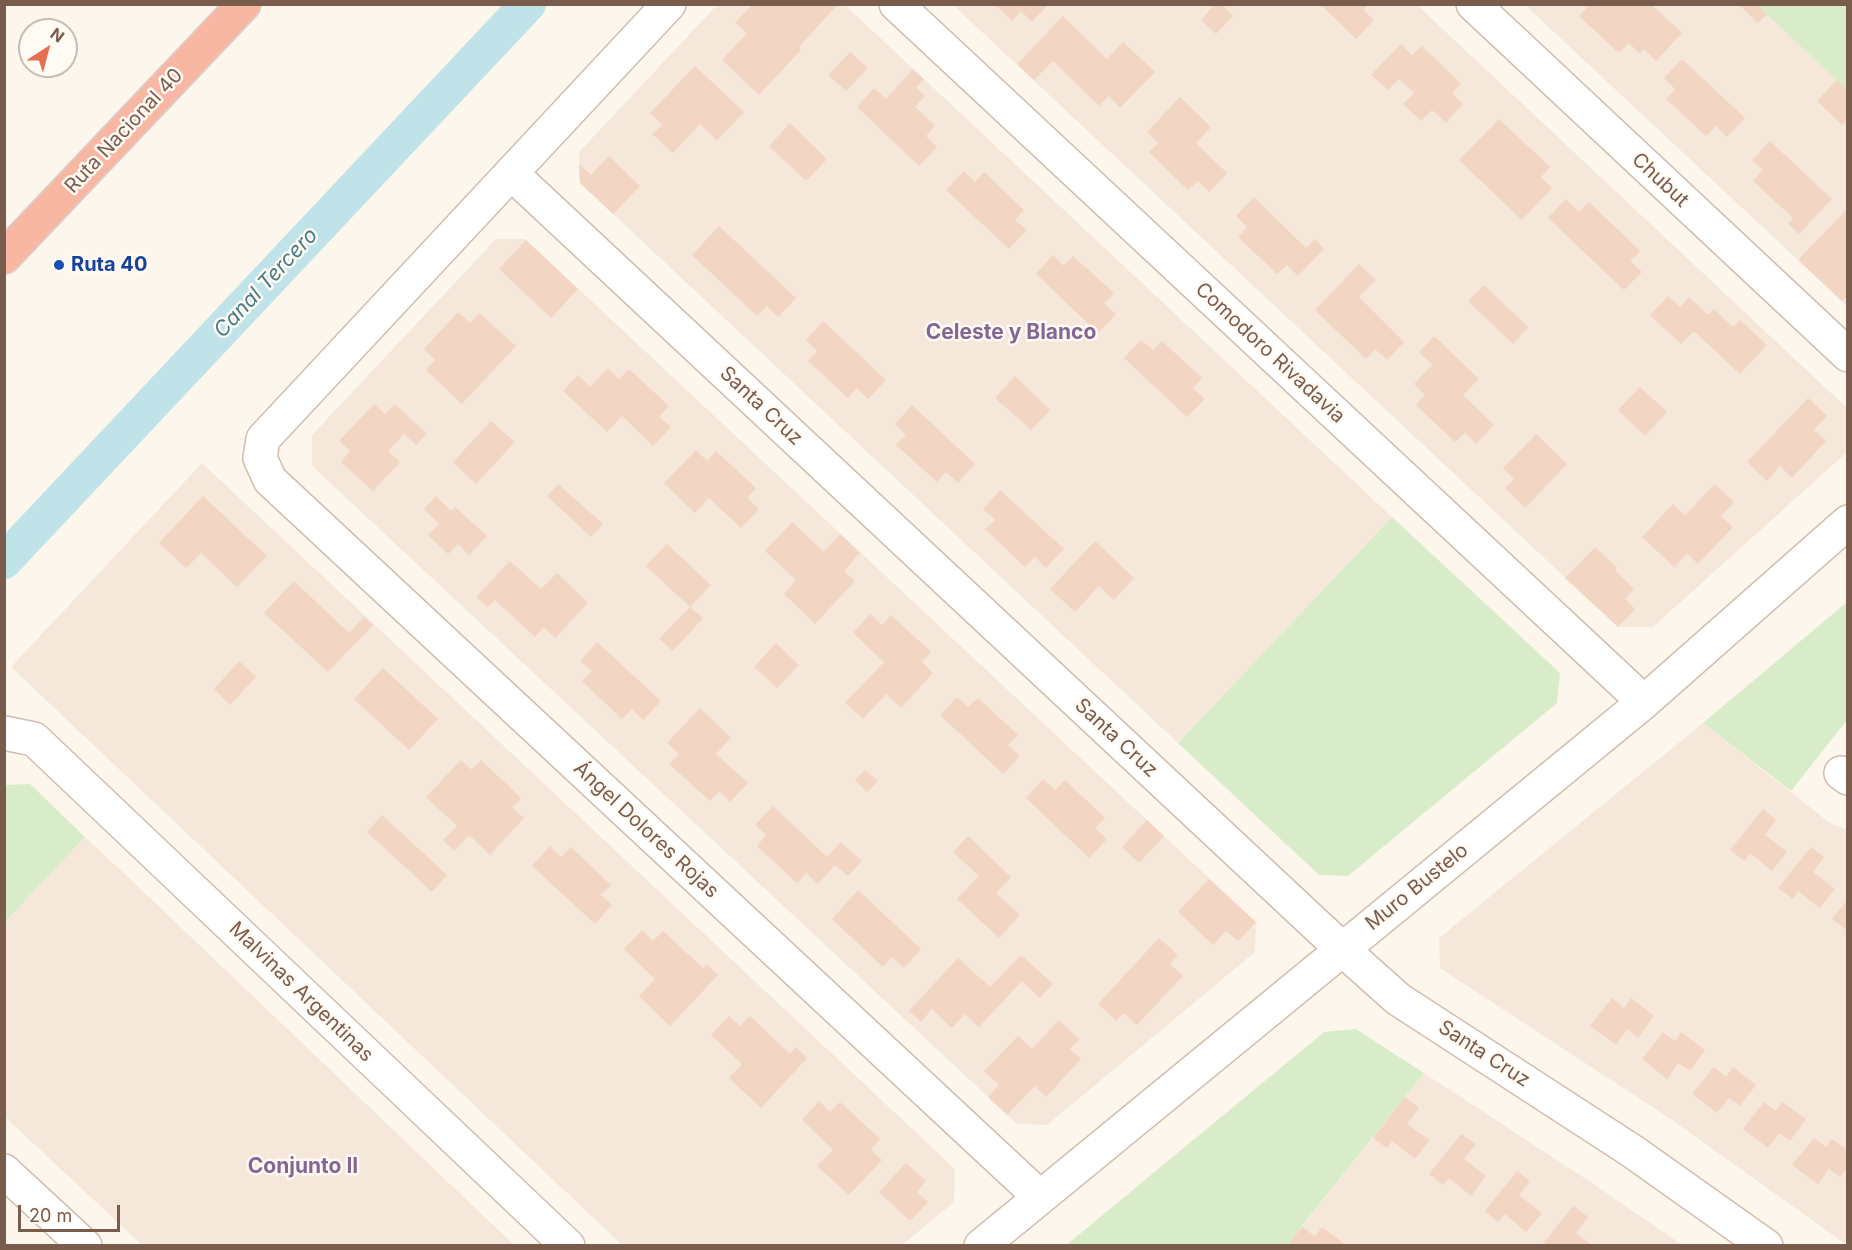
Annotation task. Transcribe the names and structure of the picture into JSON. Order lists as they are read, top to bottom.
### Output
{
  "streets": {
    "highway": ["Ruta Nacional 40"],
    "street": [
      "Chubut",
      "Comodoro Rivadavia",
      "Santa Cruz",
      "Ángel Dolores Rojas",
      "Muro Bustelo",
      "Malvinas Argentinas"
    ]
  },
  "crossings": [
    ["Comodoro Rivadavia", "Muro Bustelo"],
    ["Santa Cruz", "Ángel Dolores Rojas"],
    ["Santa Cruz", "Muro Bustelo"],
    ["Ángel Dolores Rojas", "Muro Bustelo"]
  ],
  "districts": ["Celeste y Blanco", "Conjunto II"],
  "water": ["Canal Tercero"],
  "places": ["Ruta 40"],
  "scale_bar": "20 m",
  "north": "top right"
}
